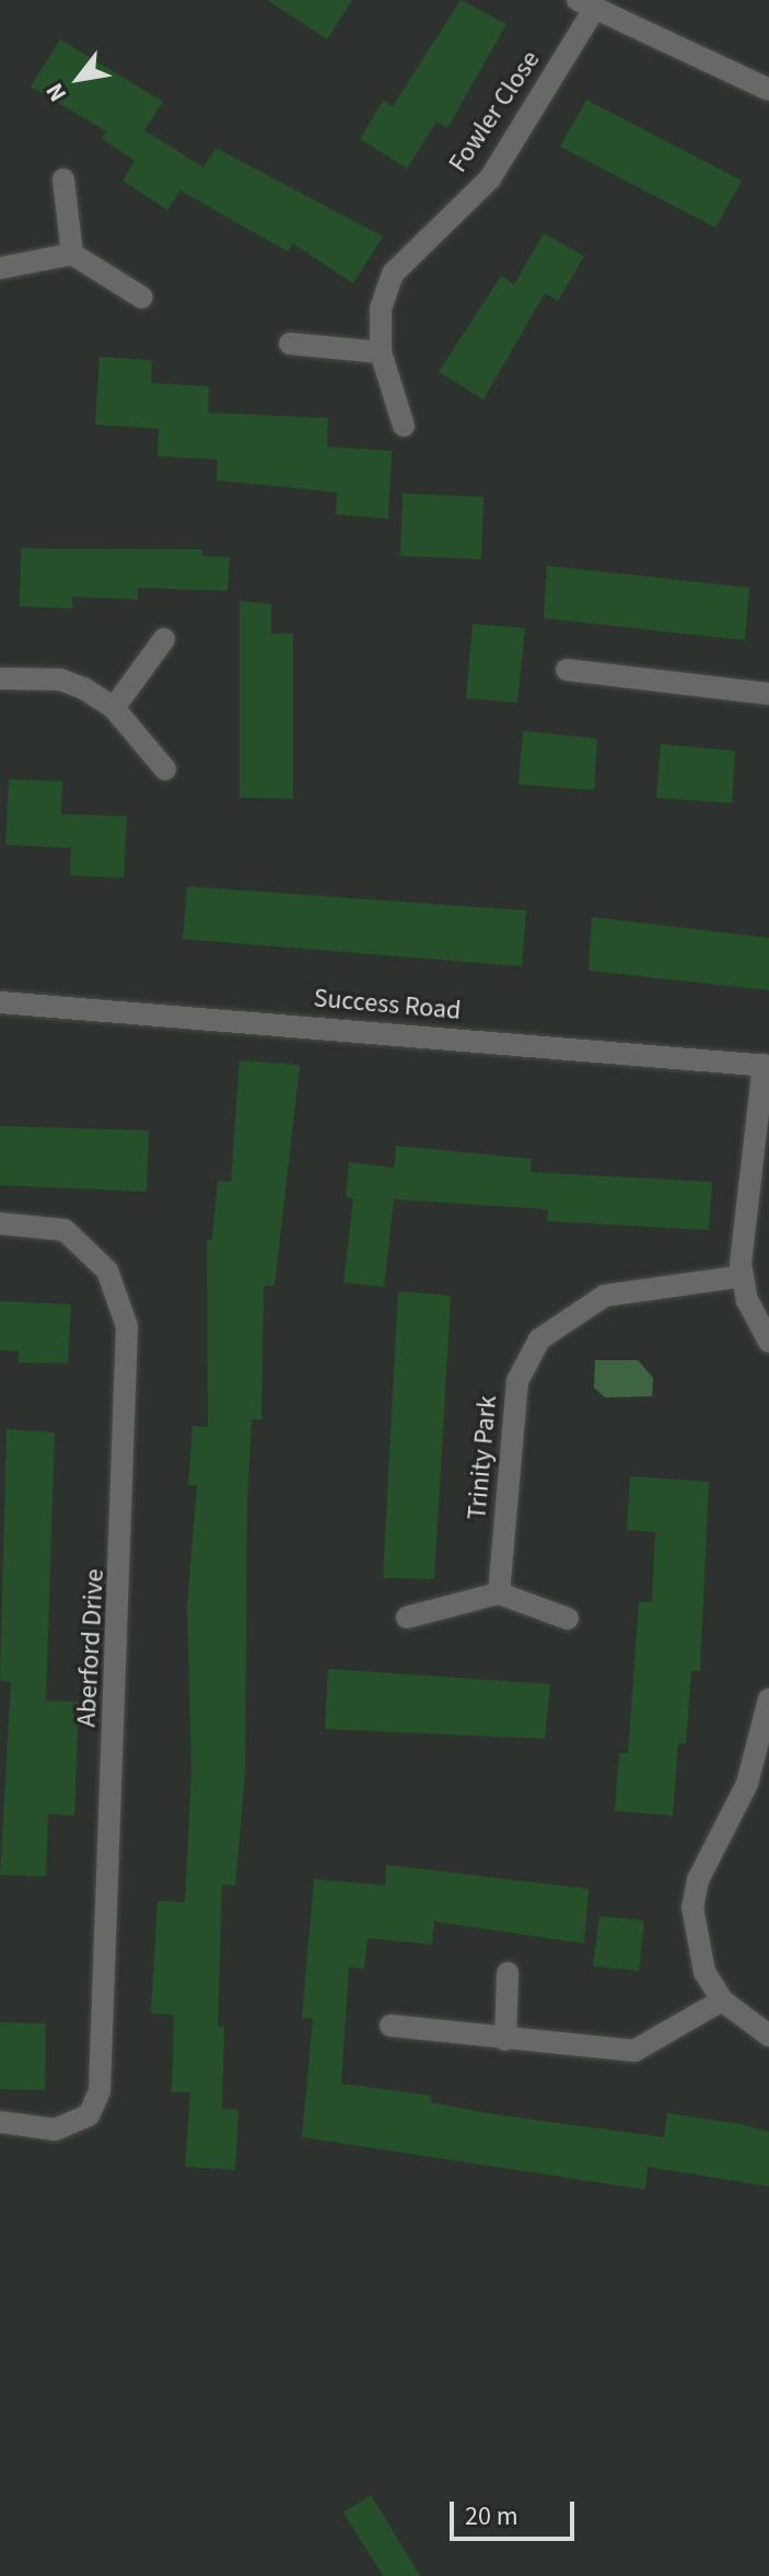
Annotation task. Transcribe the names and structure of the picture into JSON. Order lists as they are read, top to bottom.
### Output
{
  "streets": {
    "street": [
      "Fowler Close",
      "Success Road",
      "Trinity Park",
      "Aberford Drive"
    ]
  },
  "scale_bar": "20 m",
  "north": "bottom left"
}
